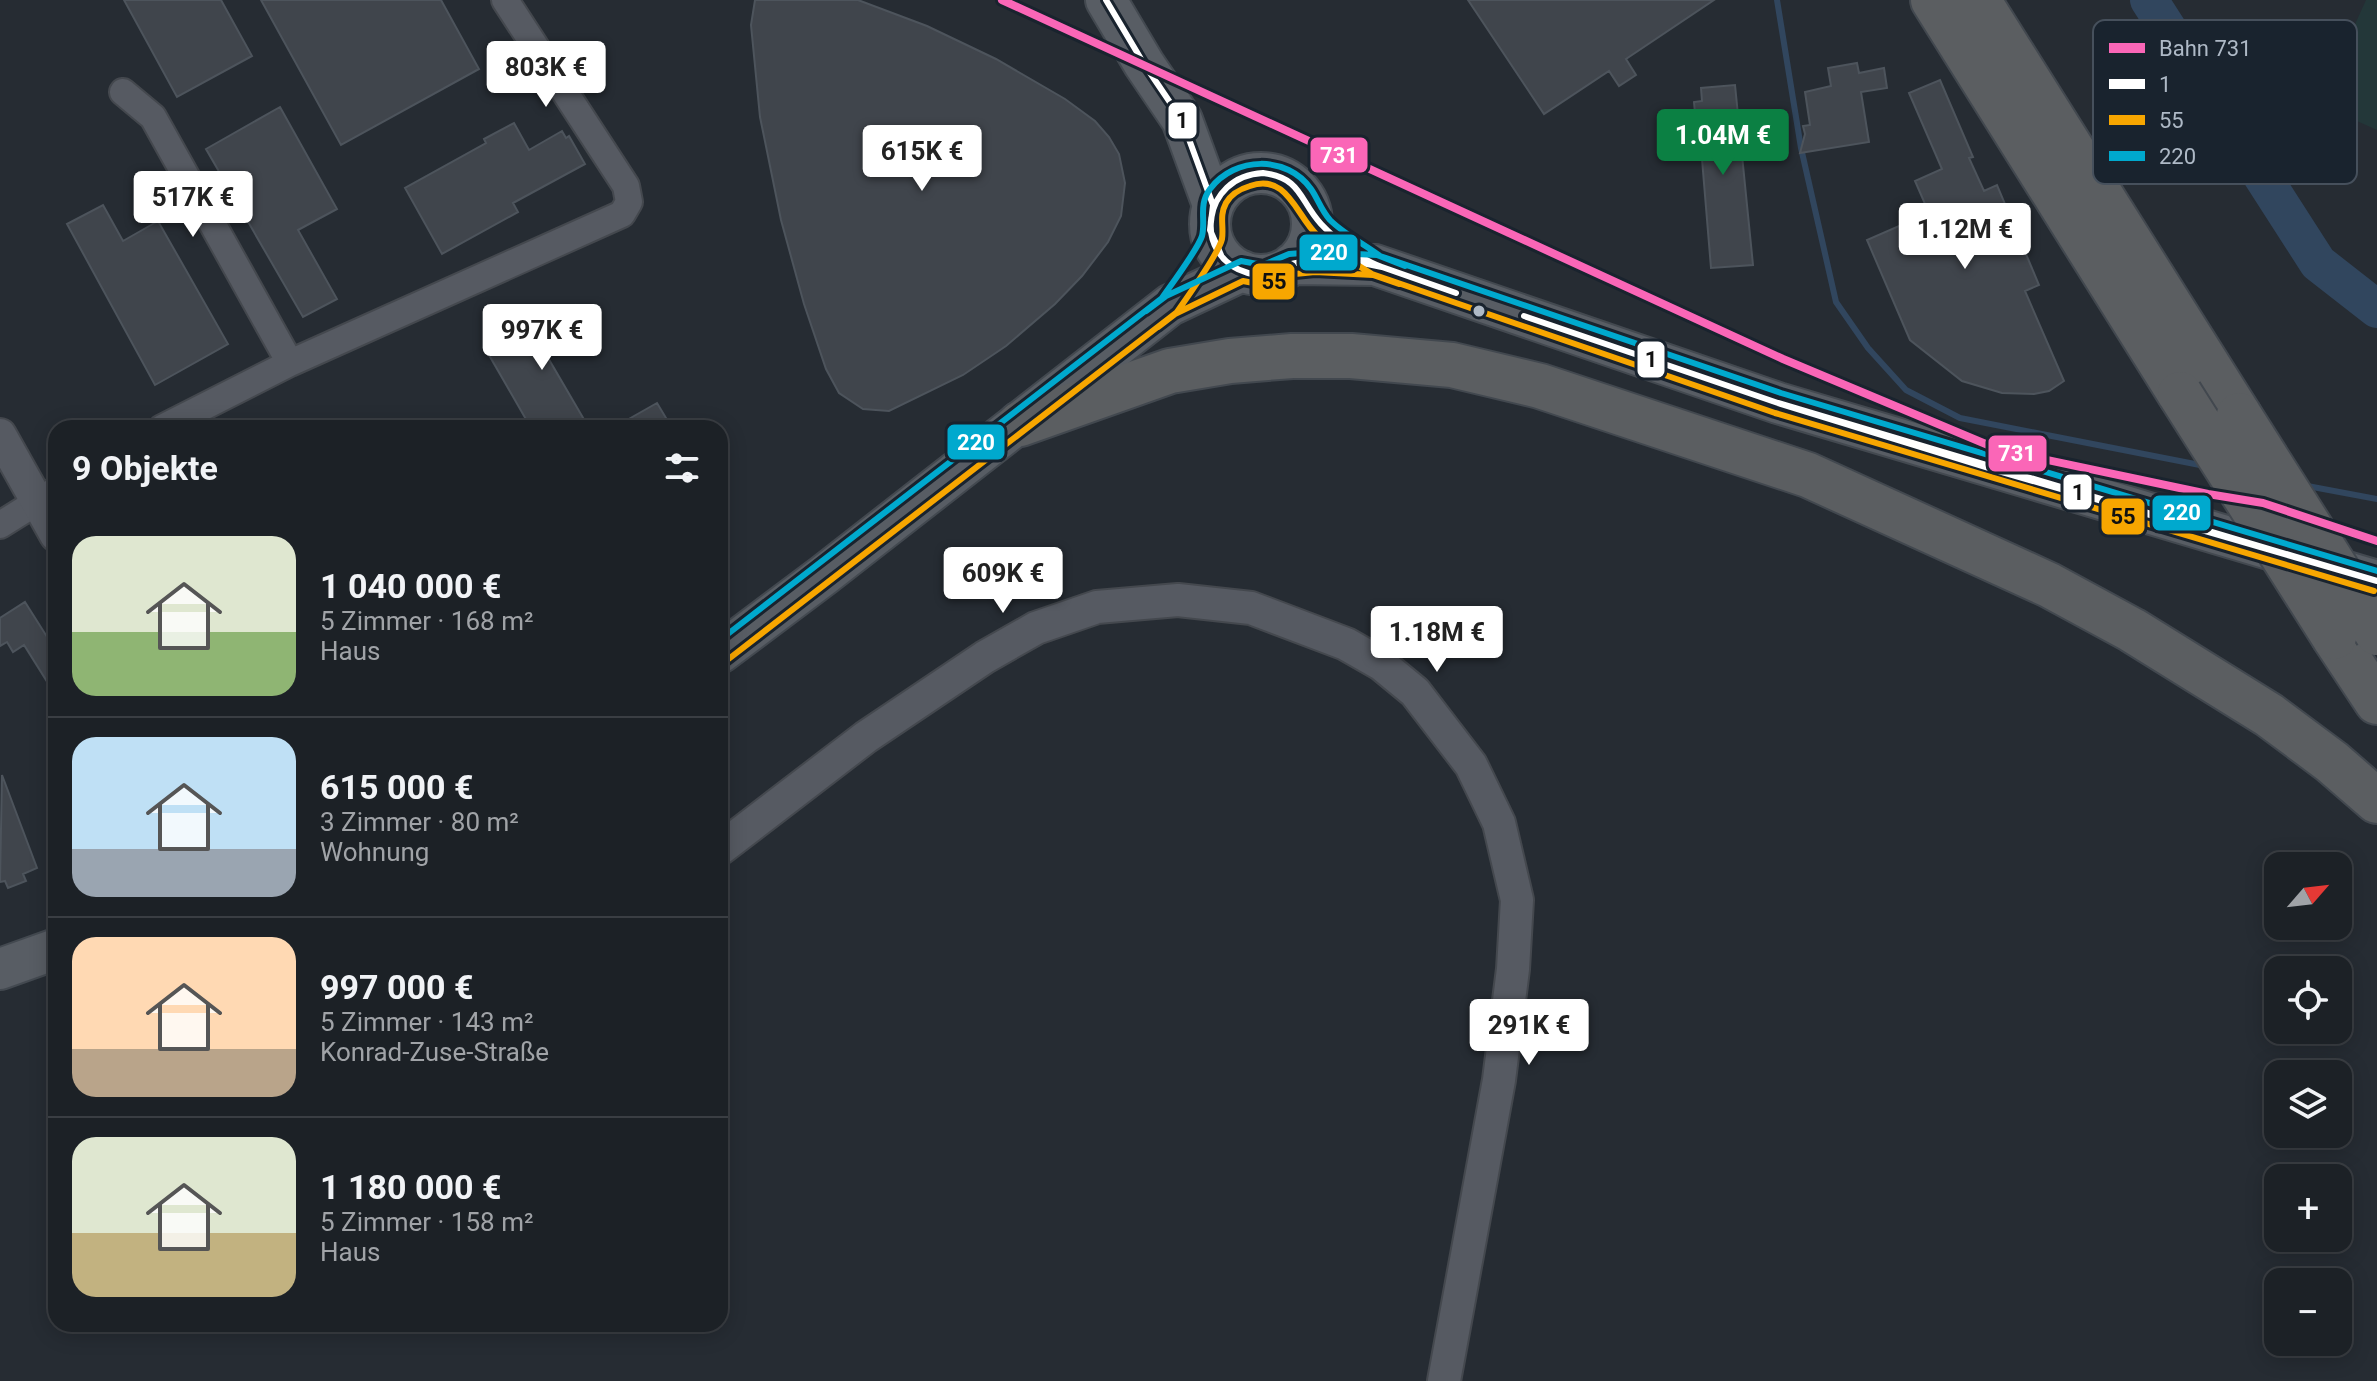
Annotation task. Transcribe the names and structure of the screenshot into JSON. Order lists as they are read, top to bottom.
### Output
{
  "lines": [
    "rail line 731",
    "transit line 1",
    "transit line 220",
    "transit line 55"
  ],
  "legend": [
    "Bahn 731",
    "1",
    "55",
    "220"
  ],
  "north": "top right",
  "page": {
    "price": [
      "803K €",
      "1.04M €",
      "615K €",
      "517K €",
      "1.12M €",
      "997K €",
      "609K €",
      "1.18M €",
      "291K €"
    ],
    "heading": "9 Objekte",
    "list": [
      {
        "name": "1 040 000 €",
        "note": "5 Zimmer · 168 m² · Haus"
      },
      {
        "name": "615 000 €",
        "note": "3 Zimmer · 80 m² · Wohnung"
      },
      {
        "name": "997 000 €",
        "note": "5 Zimmer · 143 m² · Konrad-Zuse-Straße"
      },
      {
        "name": "1 180 000 €",
        "note": "5 Zimmer · 158 m² · Haus"
      }
    ],
    "map_buttons": ["+", "−"]
  }
}
